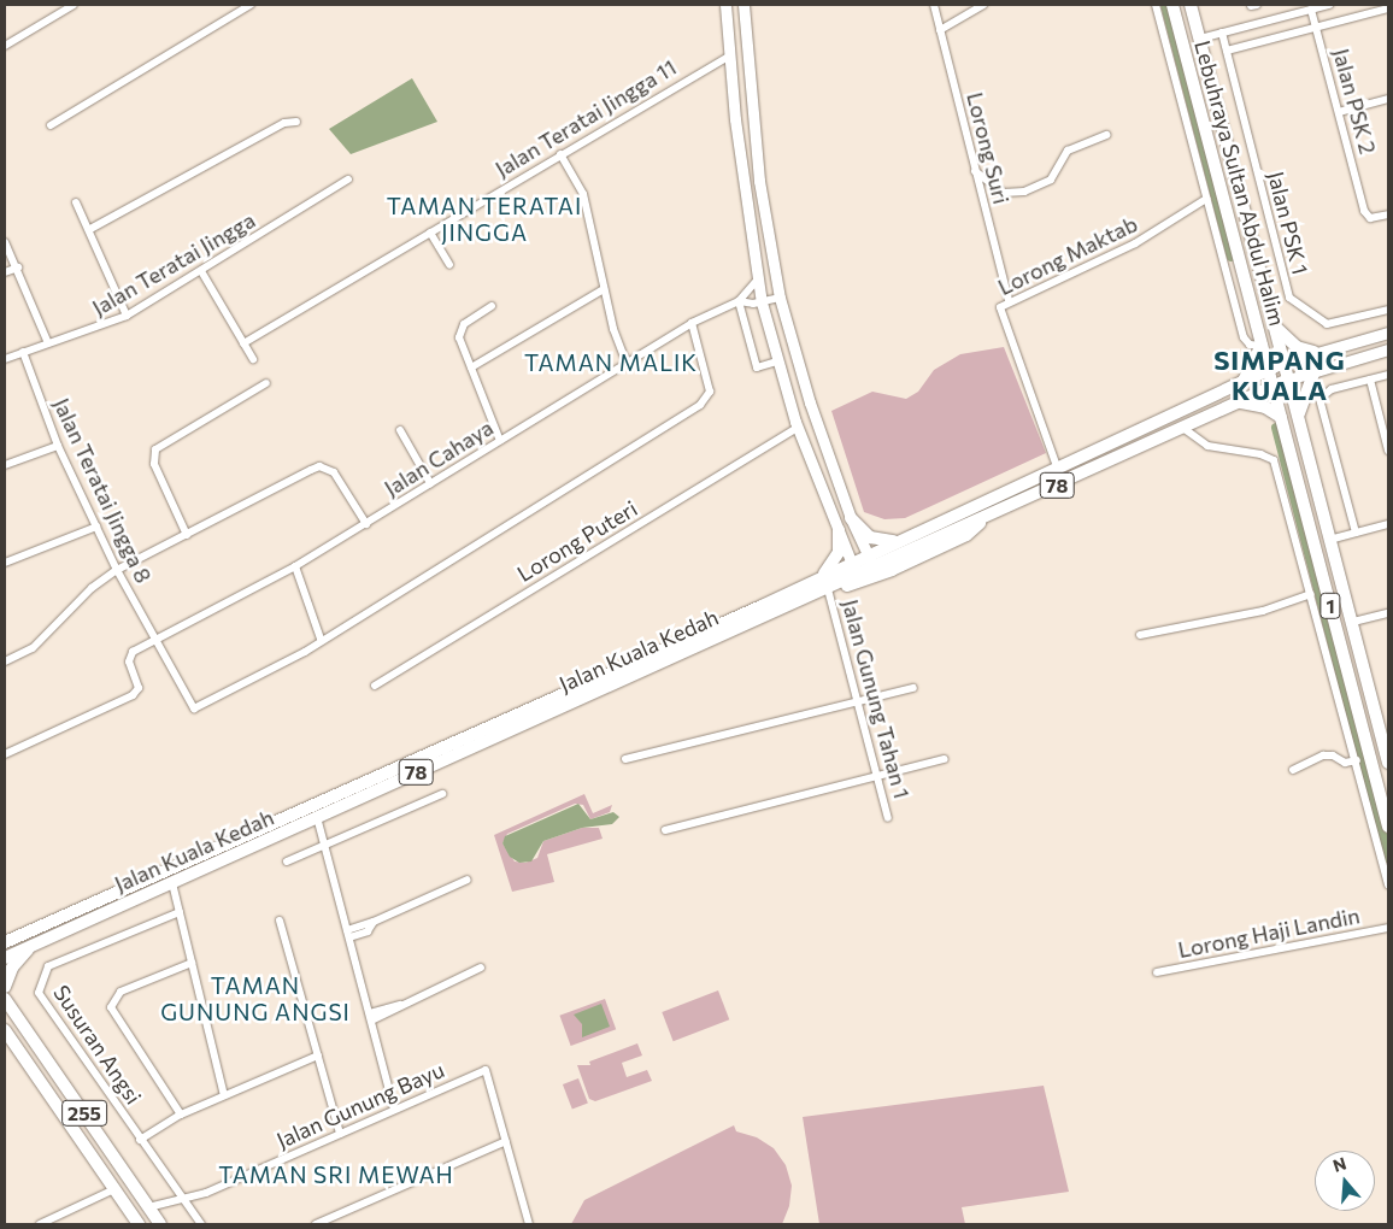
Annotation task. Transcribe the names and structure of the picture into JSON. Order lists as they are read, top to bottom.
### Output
{
  "streets": {
    "main road": [
      "Lebuhraya Sultan Abdul Halim",
      "78",
      "1",
      "Jalan Kuala Kedah",
      "255"
    ],
    "street": [
      "Jalan PSK 2",
      "Jalan Teratai Jingga 11",
      "Lorong Suri",
      "Jalan PSK 1",
      "Lorong Maktab",
      "Jalan Teratai Jingga",
      "Jalan Cahaya",
      "Jalan Teratai Jingga 8",
      "Lorong Puteri",
      "Jalan Gunung Tahan 1",
      "Lorong Haji Landin",
      "Susuran Angsi",
      "Jalan Gunung Bayu"
    ]
  },
  "crossings": [
    ["Lorong Suri", "Lorong Maktab"],
    ["Lebuhraya Sultan Abdul Halim", "Jalan Kuala Kedah"],
    ["Lorong Maktab", "Jalan Kuala Kedah"],
    ["Jalan Teratai Jingga", "Jalan Teratai Jingga 8"],
    ["Jalan Cahaya", "Jalan Teratai Jingga 8"],
    ["Jalan Kuala Kedah", "Jalan Gunung Tahan 1"],
    ["Susuran Angsi", "Jalan Gunung Bayu"],
    ["Jalan Gunung Bayu", "255"]
  ],
  "districts": [
    "TAMAN TERATAI JINGGA",
    "SIMPANG KUALA",
    "TAMAN MALIK",
    "TAMAN GUNUNG ANGSI",
    "TAMAN SRI MEWAH"
  ],
  "north": "top"
}
